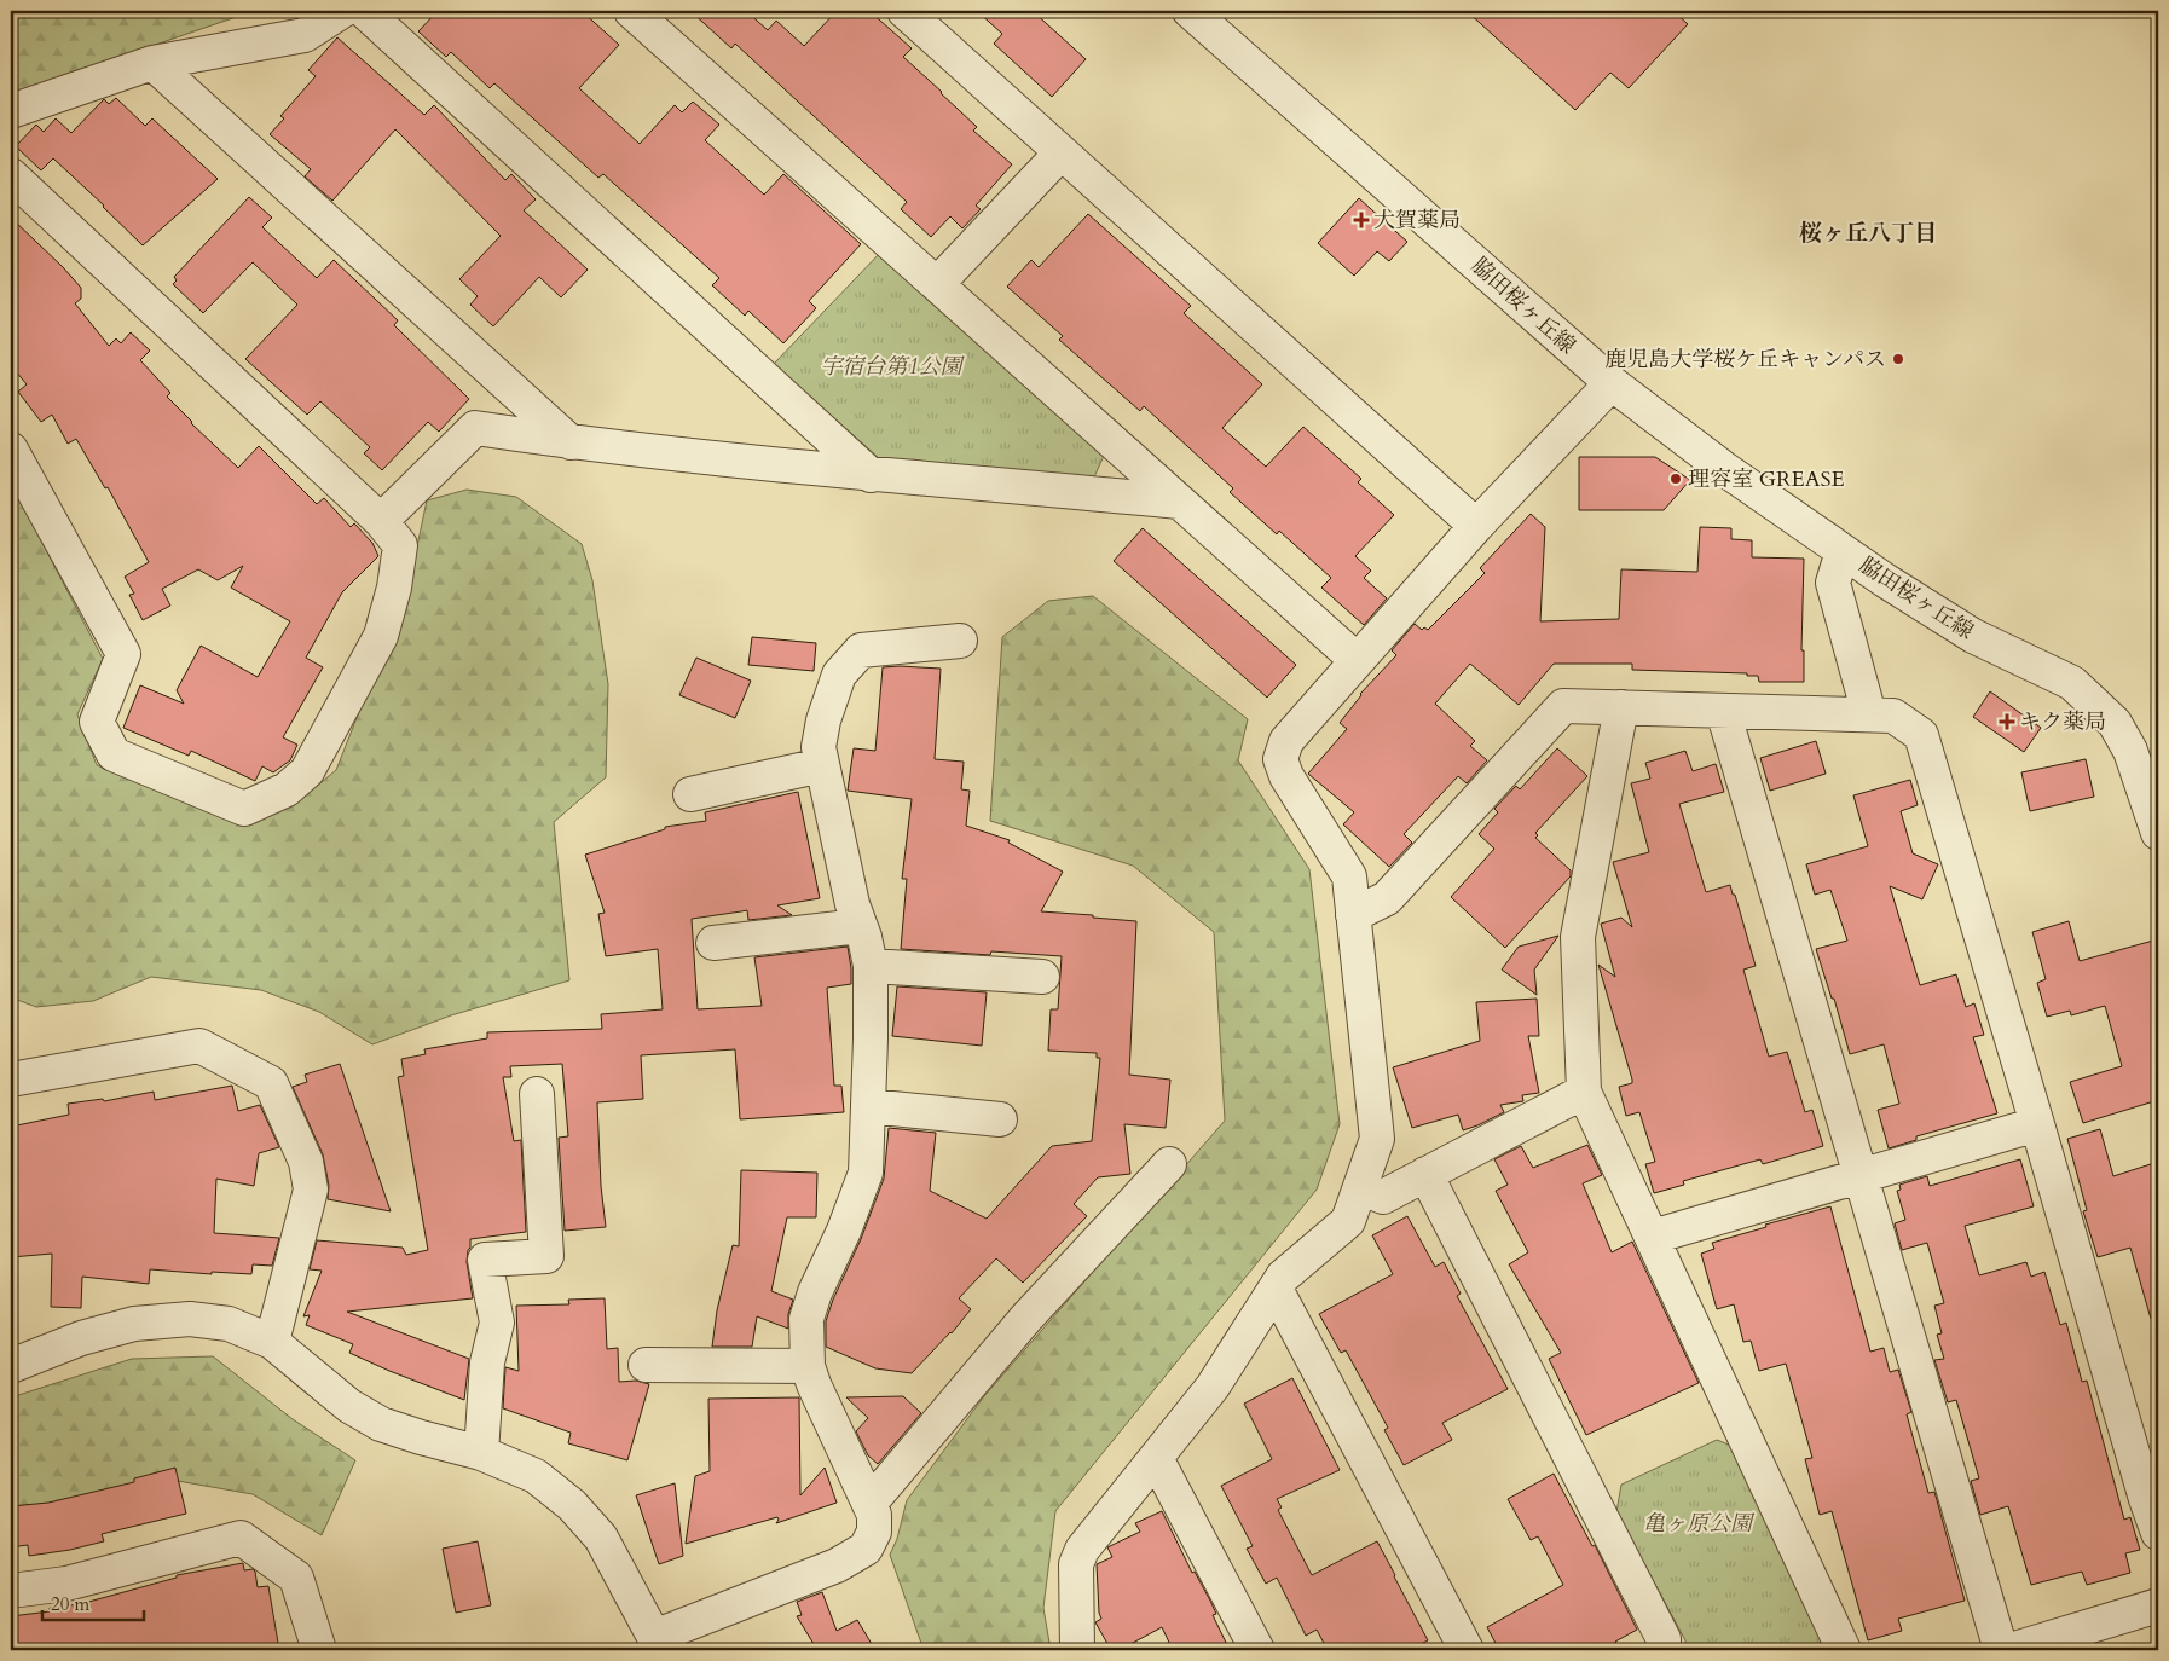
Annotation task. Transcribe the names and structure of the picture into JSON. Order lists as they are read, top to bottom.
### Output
{
  "streets": {
    "street": ["脇田桜ヶ丘線"]
  },
  "districts": ["桜ヶ丘八丁目"],
  "parks": ["宇宿台第1公園", "亀ヶ原公園"],
  "places": {
    "health": ["大賀薬局", "キク薬局"],
    "other": ["鹿児島大学桜ケ丘キャンパス", "理容室 GREASE"]
  },
  "scale_bar": "20 m"
}
